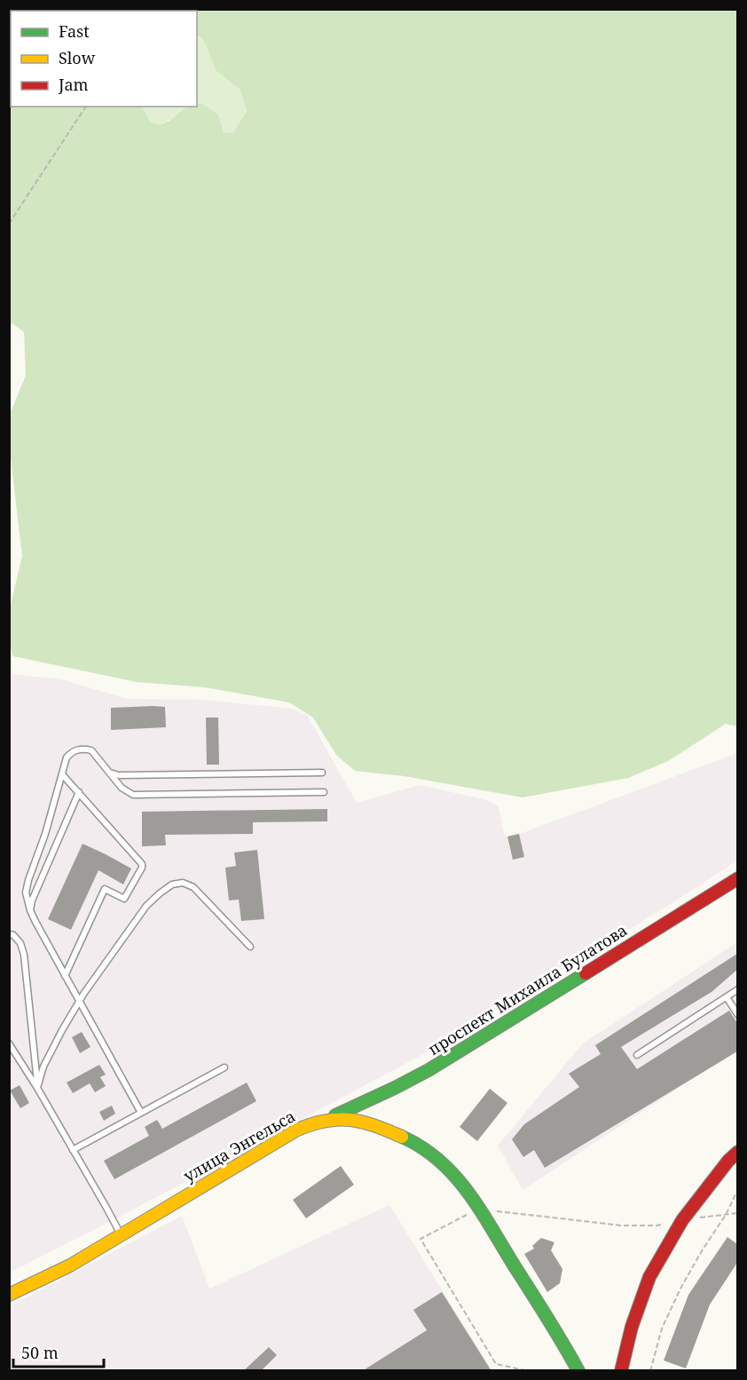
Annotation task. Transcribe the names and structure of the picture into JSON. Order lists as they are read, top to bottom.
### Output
{
  "streets": {
    "street": ["проспект Михаила Булатова", "улица Энгельса"]
  },
  "crossings": [
    ["проспект Михаила Булатова", "улица Энгельса"]
  ],
  "legend": ["Fast", "Slow", "Jam"],
  "scale_bar": "50 m"
}
